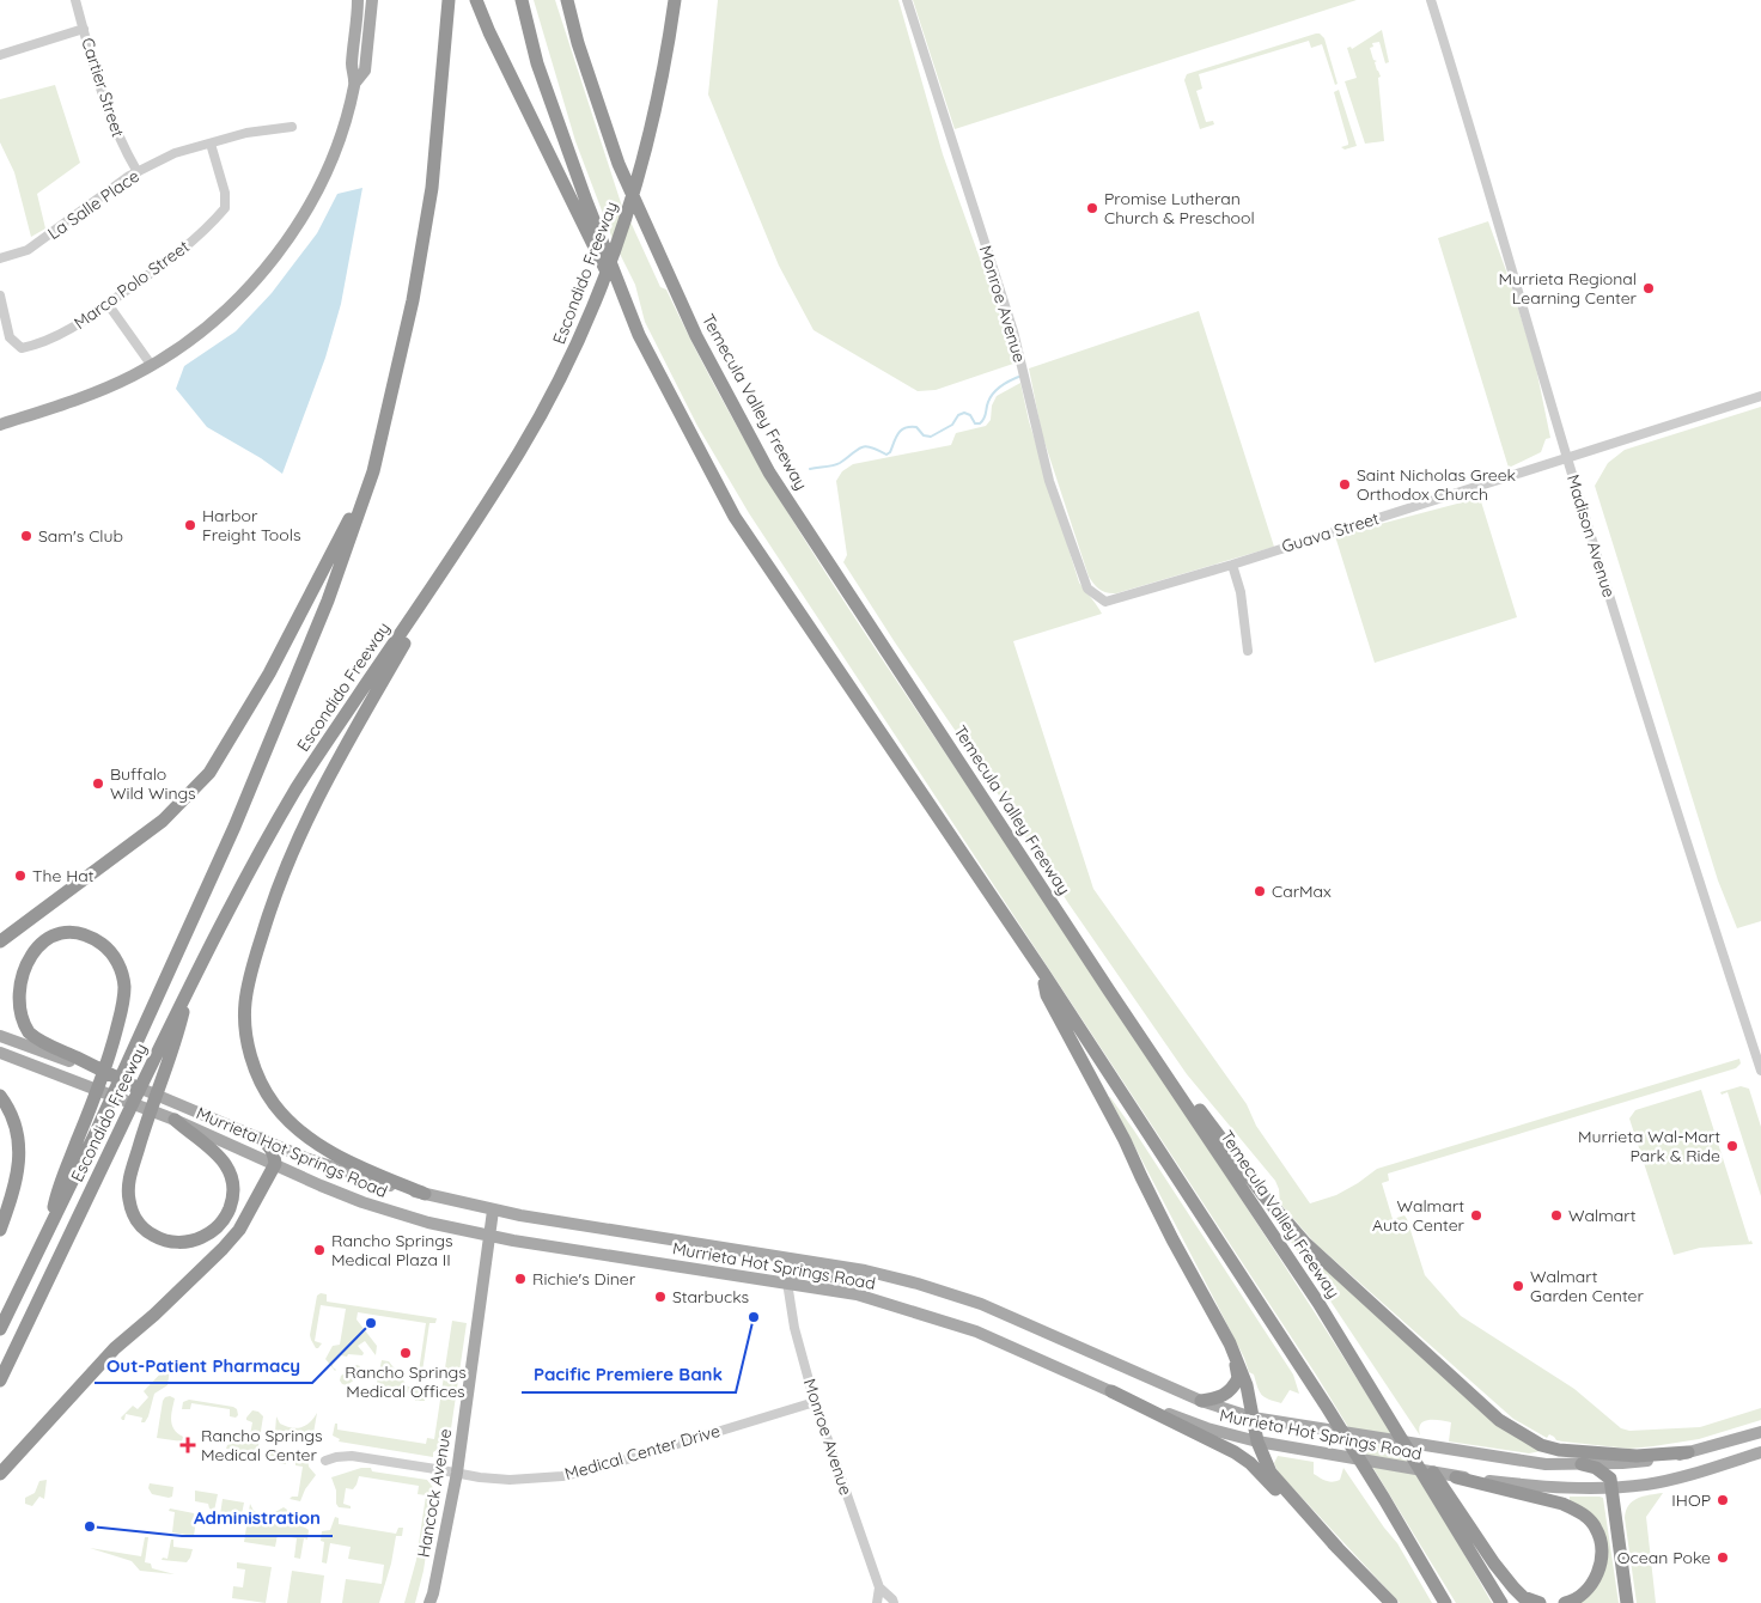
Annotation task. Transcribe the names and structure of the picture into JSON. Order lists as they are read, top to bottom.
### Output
{
  "streets": {
    "highway": ["Escondido Freeway", "Temecula Valley Freeway"],
    "main road": ["Murrieta Hot Springs Road", "Hancock Avenue"],
    "street": [
      "Cartier Street",
      "La Salle Place",
      "Marco Polo Street",
      "Monroe Avenue",
      "Guava Street",
      "Madison Avenue",
      "Medical Center Drive"
    ]
  },
  "crossings": [
    ["Cartier Street", "La Salle Place"],
    ["La Salle Place", "Marco Polo Street"],
    ["Monroe Avenue", "Guava Street"],
    ["Monroe Avenue", "Murrieta Hot Springs Road"],
    ["Monroe Avenue", "Medical Center Drive"],
    ["Guava Street", "Madison Avenue"],
    ["Murrieta Hot Springs Road", "Hancock Avenue"],
    ["Medical Center Drive", "Hancock Avenue"]
  ],
  "places": {
    "other": [
      "Promise Lutheran Church & Preschool",
      "Murrieta Regional Learning Center",
      "Saint Nicholas Greek Orthodox Church",
      "Harbor Freight Tools",
      "Sam's Club",
      "Buffalo Wild Wings",
      "The Hat",
      "CarMax",
      "Murrieta Wal-Mart Park & Ride",
      "Walmart Auto Center",
      "Walmart",
      "Rancho Springs Medical Plaza II",
      "Richie's Diner",
      "Walmart Garden Center",
      "Starbucks",
      "Pacific Premiere Bank",
      "Out-Patient Pharmacy",
      "Rancho Springs Medical Offices",
      "IHOP",
      "Administration",
      "Ocean Poke"
    ],
    "health": ["Rancho Springs Medical Center"]
  }
}
